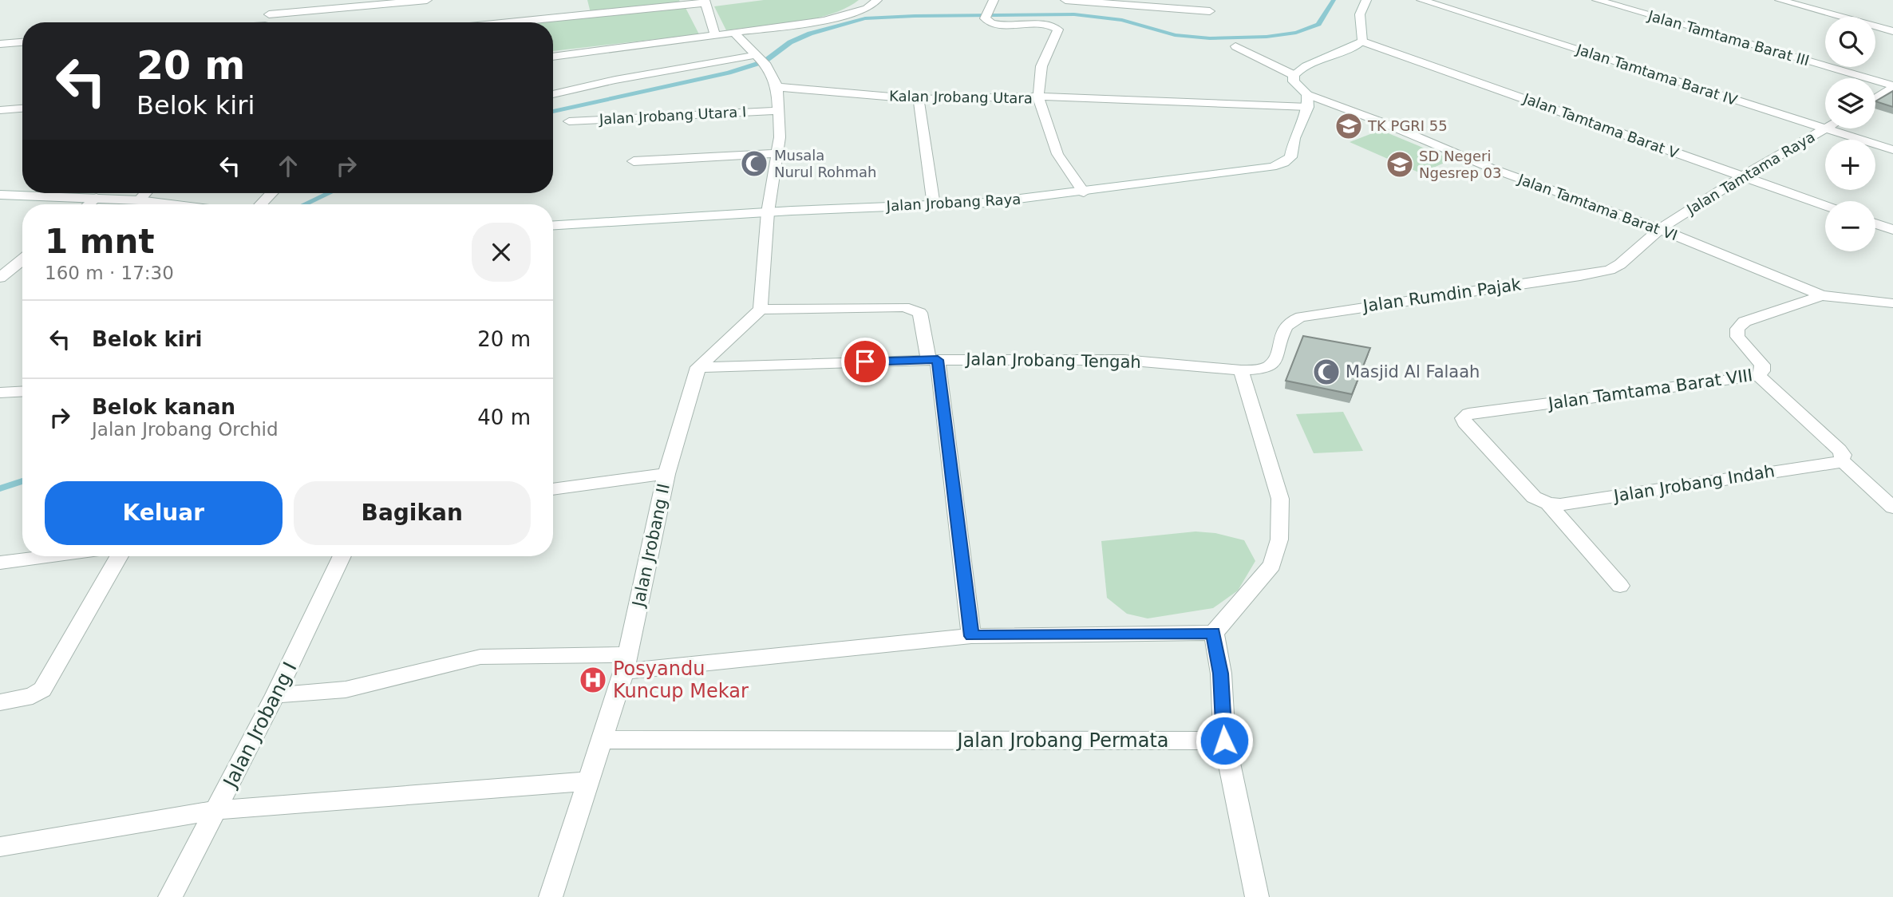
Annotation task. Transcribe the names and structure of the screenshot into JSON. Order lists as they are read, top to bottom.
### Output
{
  "streets": {
    "street": [
      "Jalan Tamtama Barat III",
      "Jalan Tamtama Barat IV",
      "Kalan Jrobang Utara",
      "Jalan Jrobang Utara I",
      "Jalan Tamtama Barat V",
      "Jalan Tamtama Raya",
      "Jalan Jrobang Raya",
      "Jalan Tamtama Barat VI",
      "Jalan Rumdin Pajak",
      "Jalan Jrobang Tengah",
      "Jalan Tamtama Barat VIII",
      "Jalan Jrobang Indah",
      "Jalan Jrobang II",
      "Jalan Jrobang I",
      "Jalan Jrobang Permata"
    ]
  },
  "crossings": [
    ["Jalan Tamtama Barat IV", "Jalan Tamtama Raya"],
    ["Kalan Jrobang Utara", "Jalan Jrobang Raya"],
    ["Jalan Tamtama Barat V", "Jalan Tamtama Raya"],
    ["Jalan Tamtama Raya", "Jalan Tamtama Barat VI"],
    ["Jalan Tamtama Raya", "Jalan Rumdin Pajak"],
    ["Jalan Jrobang Raya", "Jalan Tamtama Barat VI"],
    ["Jalan Tamtama Barat VI", "Jalan Rumdin Pajak"],
    ["Jalan Tamtama Barat VI", "Jalan Tamtama Barat VIII"],
    ["Jalan Rumdin Pajak", "Jalan Jrobang Tengah"],
    ["Jalan Jrobang Tengah", "Jalan Jrobang II"],
    ["Jalan Tamtama Barat VIII", "Jalan Jrobang Indah"],
    ["Jalan Jrobang II", "Jalan Jrobang Permata"]
  ],
  "places": {
    "school or university": ["TK PGRI 55", "SD Negeri Ngesrep 03"],
    "mosque": ["Musala Nurul Rohmah", "Masjid Al Falaah"],
    "hospital": ["Posyandu Kuncup Mekar"]
  },
  "page": {
    "map_buttons": ["+", "−"],
    "turn": ["20 m", "Belok kiri"],
    "heading": ["1 mnt", "160 m · 17:30"],
    "list": [
      {
        "name": "Belok kiri",
        "value": "20 m"
      },
      {
        "name": "Belok kanan",
        "note": "Jalan Jrobang Orchid",
        "value": "40 m"
      }
    ],
    "buttons": ["Keluar", "Bagikan"]
  }
}
